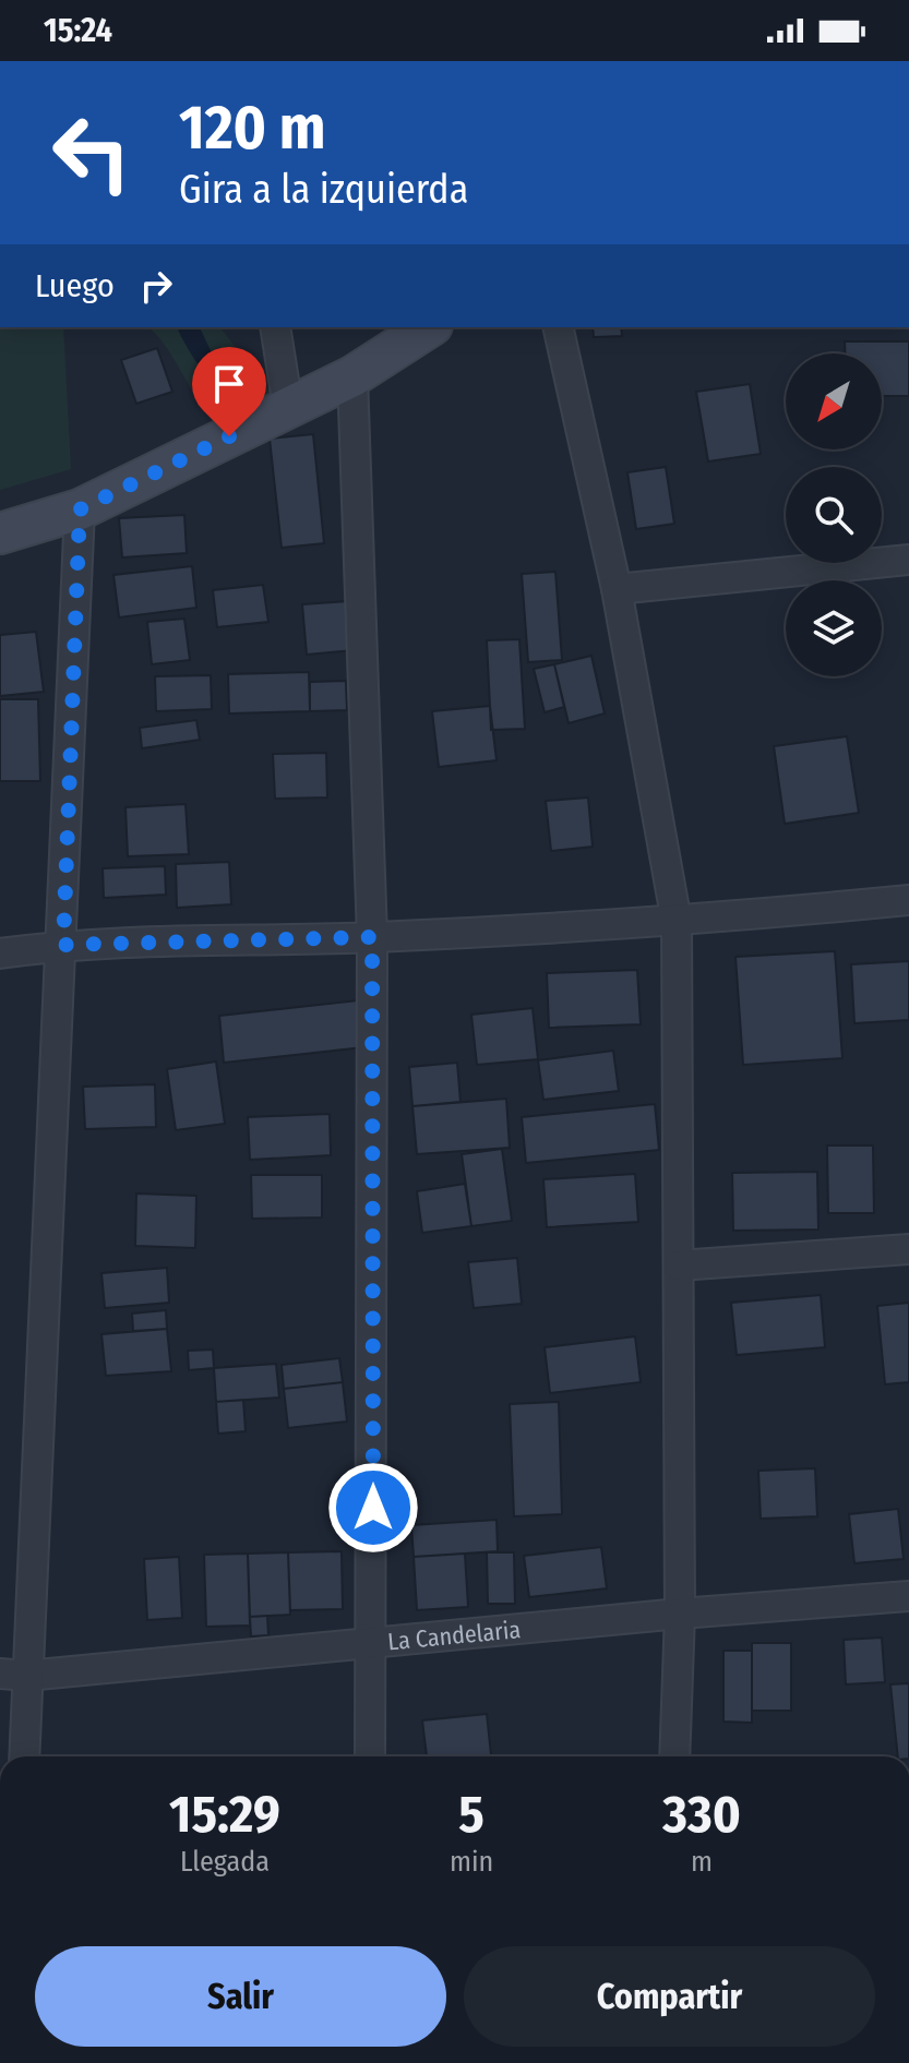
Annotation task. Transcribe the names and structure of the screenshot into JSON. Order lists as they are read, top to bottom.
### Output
{
  "streets": {
    "street": ["La Candelaria"]
  },
  "north": "bottom left",
  "page": {
    "status": "15:24",
    "turn": ["120 m", "Gira a la izquierda"],
    "then": "Luego",
    "eta": [
      "15:29",
      "Llegada",
      "5",
      "min",
      "330",
      "m"
    ],
    "buttons": ["Salir", "Compartir"]
  }
}
